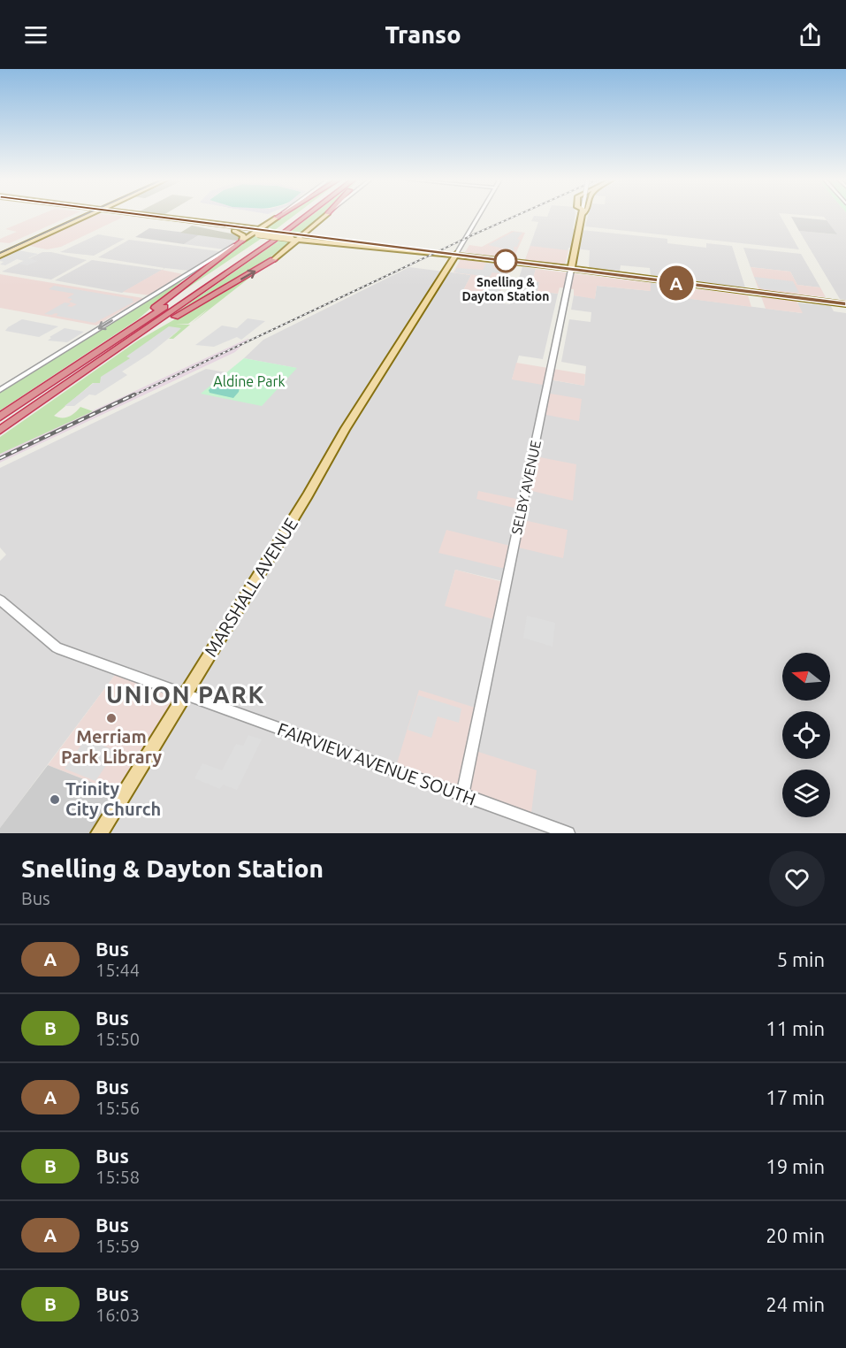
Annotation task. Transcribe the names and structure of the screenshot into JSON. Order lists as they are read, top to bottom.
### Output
{
  "streets": {
    "main road": ["SELBY AVENUE", "MARSHALL AVENUE"],
    "street": ["FAIRVIEW AVENUE SOUTH"]
  },
  "crossings": [
    ["SELBY AVENUE", "FAIRVIEW AVENUE SOUTH"],
    ["MARSHALL AVENUE", "FAIRVIEW AVENUE SOUTH"]
  ],
  "districts": ["UNION PARK"],
  "parks": ["Aldine Park"],
  "places": ["Snelling & Dayton Station", "Merriam Park Library", "Trinity City Church"],
  "lines": ["bus line A"],
  "north": "left",
  "page": {
    "header": "Transo",
    "on_map": "A",
    "heading": ["Snelling & Dayton Station", "Bus"],
    "list": [
      {
        "mark": "A",
        "name": "Bus",
        "note": "15:44",
        "value": "5 min"
      },
      {
        "mark": "B",
        "name": "Bus",
        "note": "15:50",
        "value": "11 min"
      },
      {
        "mark": "A",
        "name": "Bus",
        "note": "15:56",
        "value": "17 min"
      },
      {
        "mark": "B",
        "name": "Bus",
        "note": "15:58",
        "value": "19 min"
      },
      {
        "mark": "A",
        "name": "Bus",
        "note": "15:59",
        "value": "20 min"
      },
      {
        "mark": "B",
        "name": "Bus",
        "note": "16:03",
        "value": "24 min"
      }
    ]
  }
}
